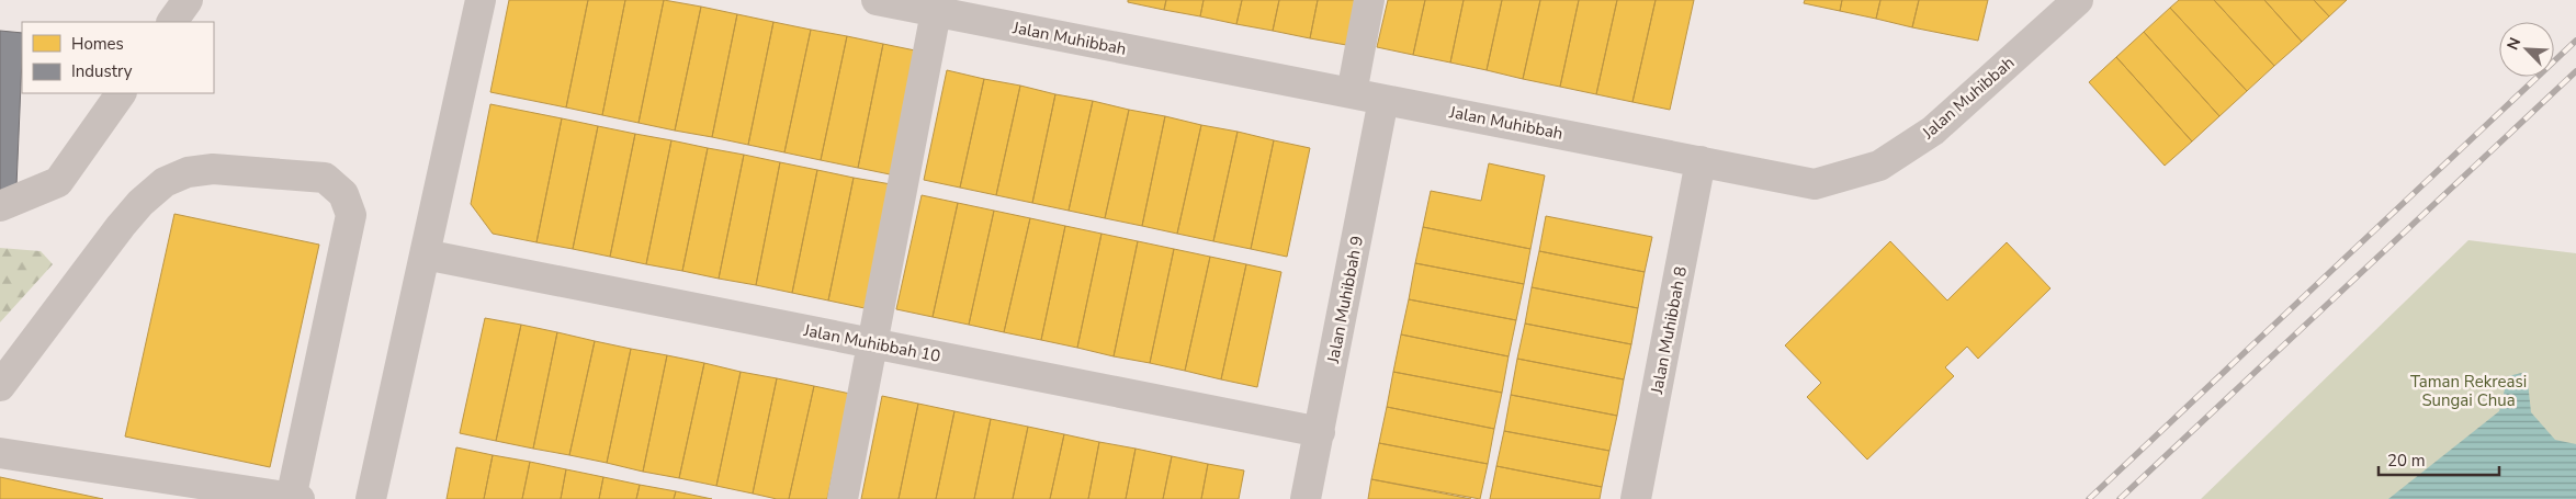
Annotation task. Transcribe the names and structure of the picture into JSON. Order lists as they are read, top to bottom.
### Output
{
  "streets": {
    "street": [
      "Jalan Muhibbah",
      "Jalan Muhibbah 9",
      "Jalan Muhibbah 8",
      "Jalan Muhibbah 10"
    ]
  },
  "crossings": [
    ["Jalan Muhibbah", "Jalan Muhibbah 9"],
    ["Jalan Muhibbah", "Jalan Muhibbah 8"],
    ["Jalan Muhibbah 9", "Jalan Muhibbah 10"]
  ],
  "parks": ["Taman Rekreasi Sungai Chua"],
  "legend": ["Homes", "Industry"],
  "scale_bar": "20 m",
  "north": "top left"
}
